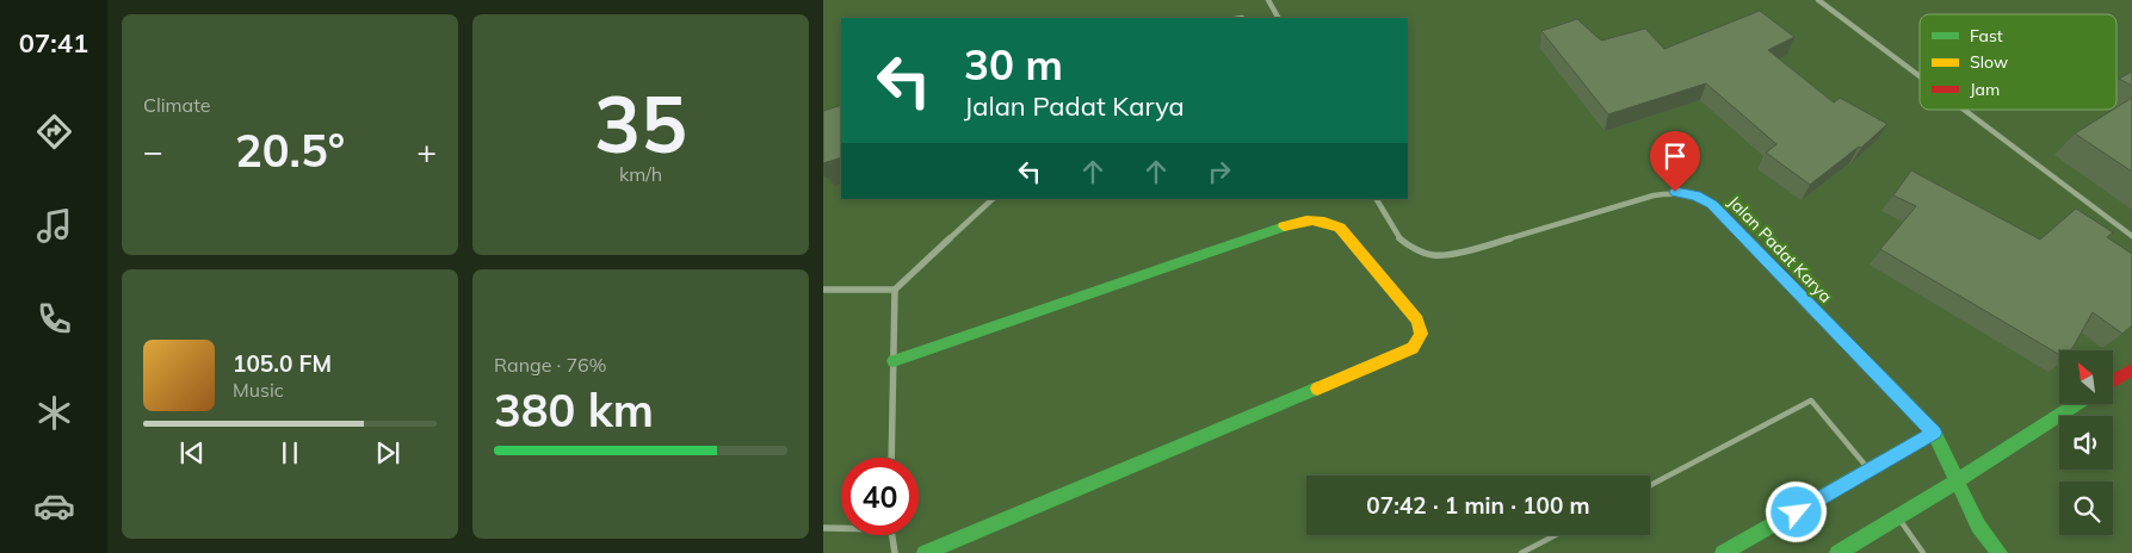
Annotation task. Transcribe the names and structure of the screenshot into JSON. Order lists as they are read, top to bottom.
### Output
{
  "streets": {
    "street": ["Jalan Padat Karya"]
  },
  "legend": ["Fast", "Slow", "Jam"],
  "north": "top left",
  "page": {
    "tabs": "07:41",
    "tile": [
      "Climate",
      ["35", "km/h"],
      ["Range · 76%", "380 km"]
    ],
    "turn": ["30 m", "Jalan Padat Karya"],
    "heat": ["−", "20.5°", "+"],
    "song": ["105.0 FM", "Music"],
    "limit": "40",
    "trip": "07:42 · 1 min · 100 m"
  }
}
